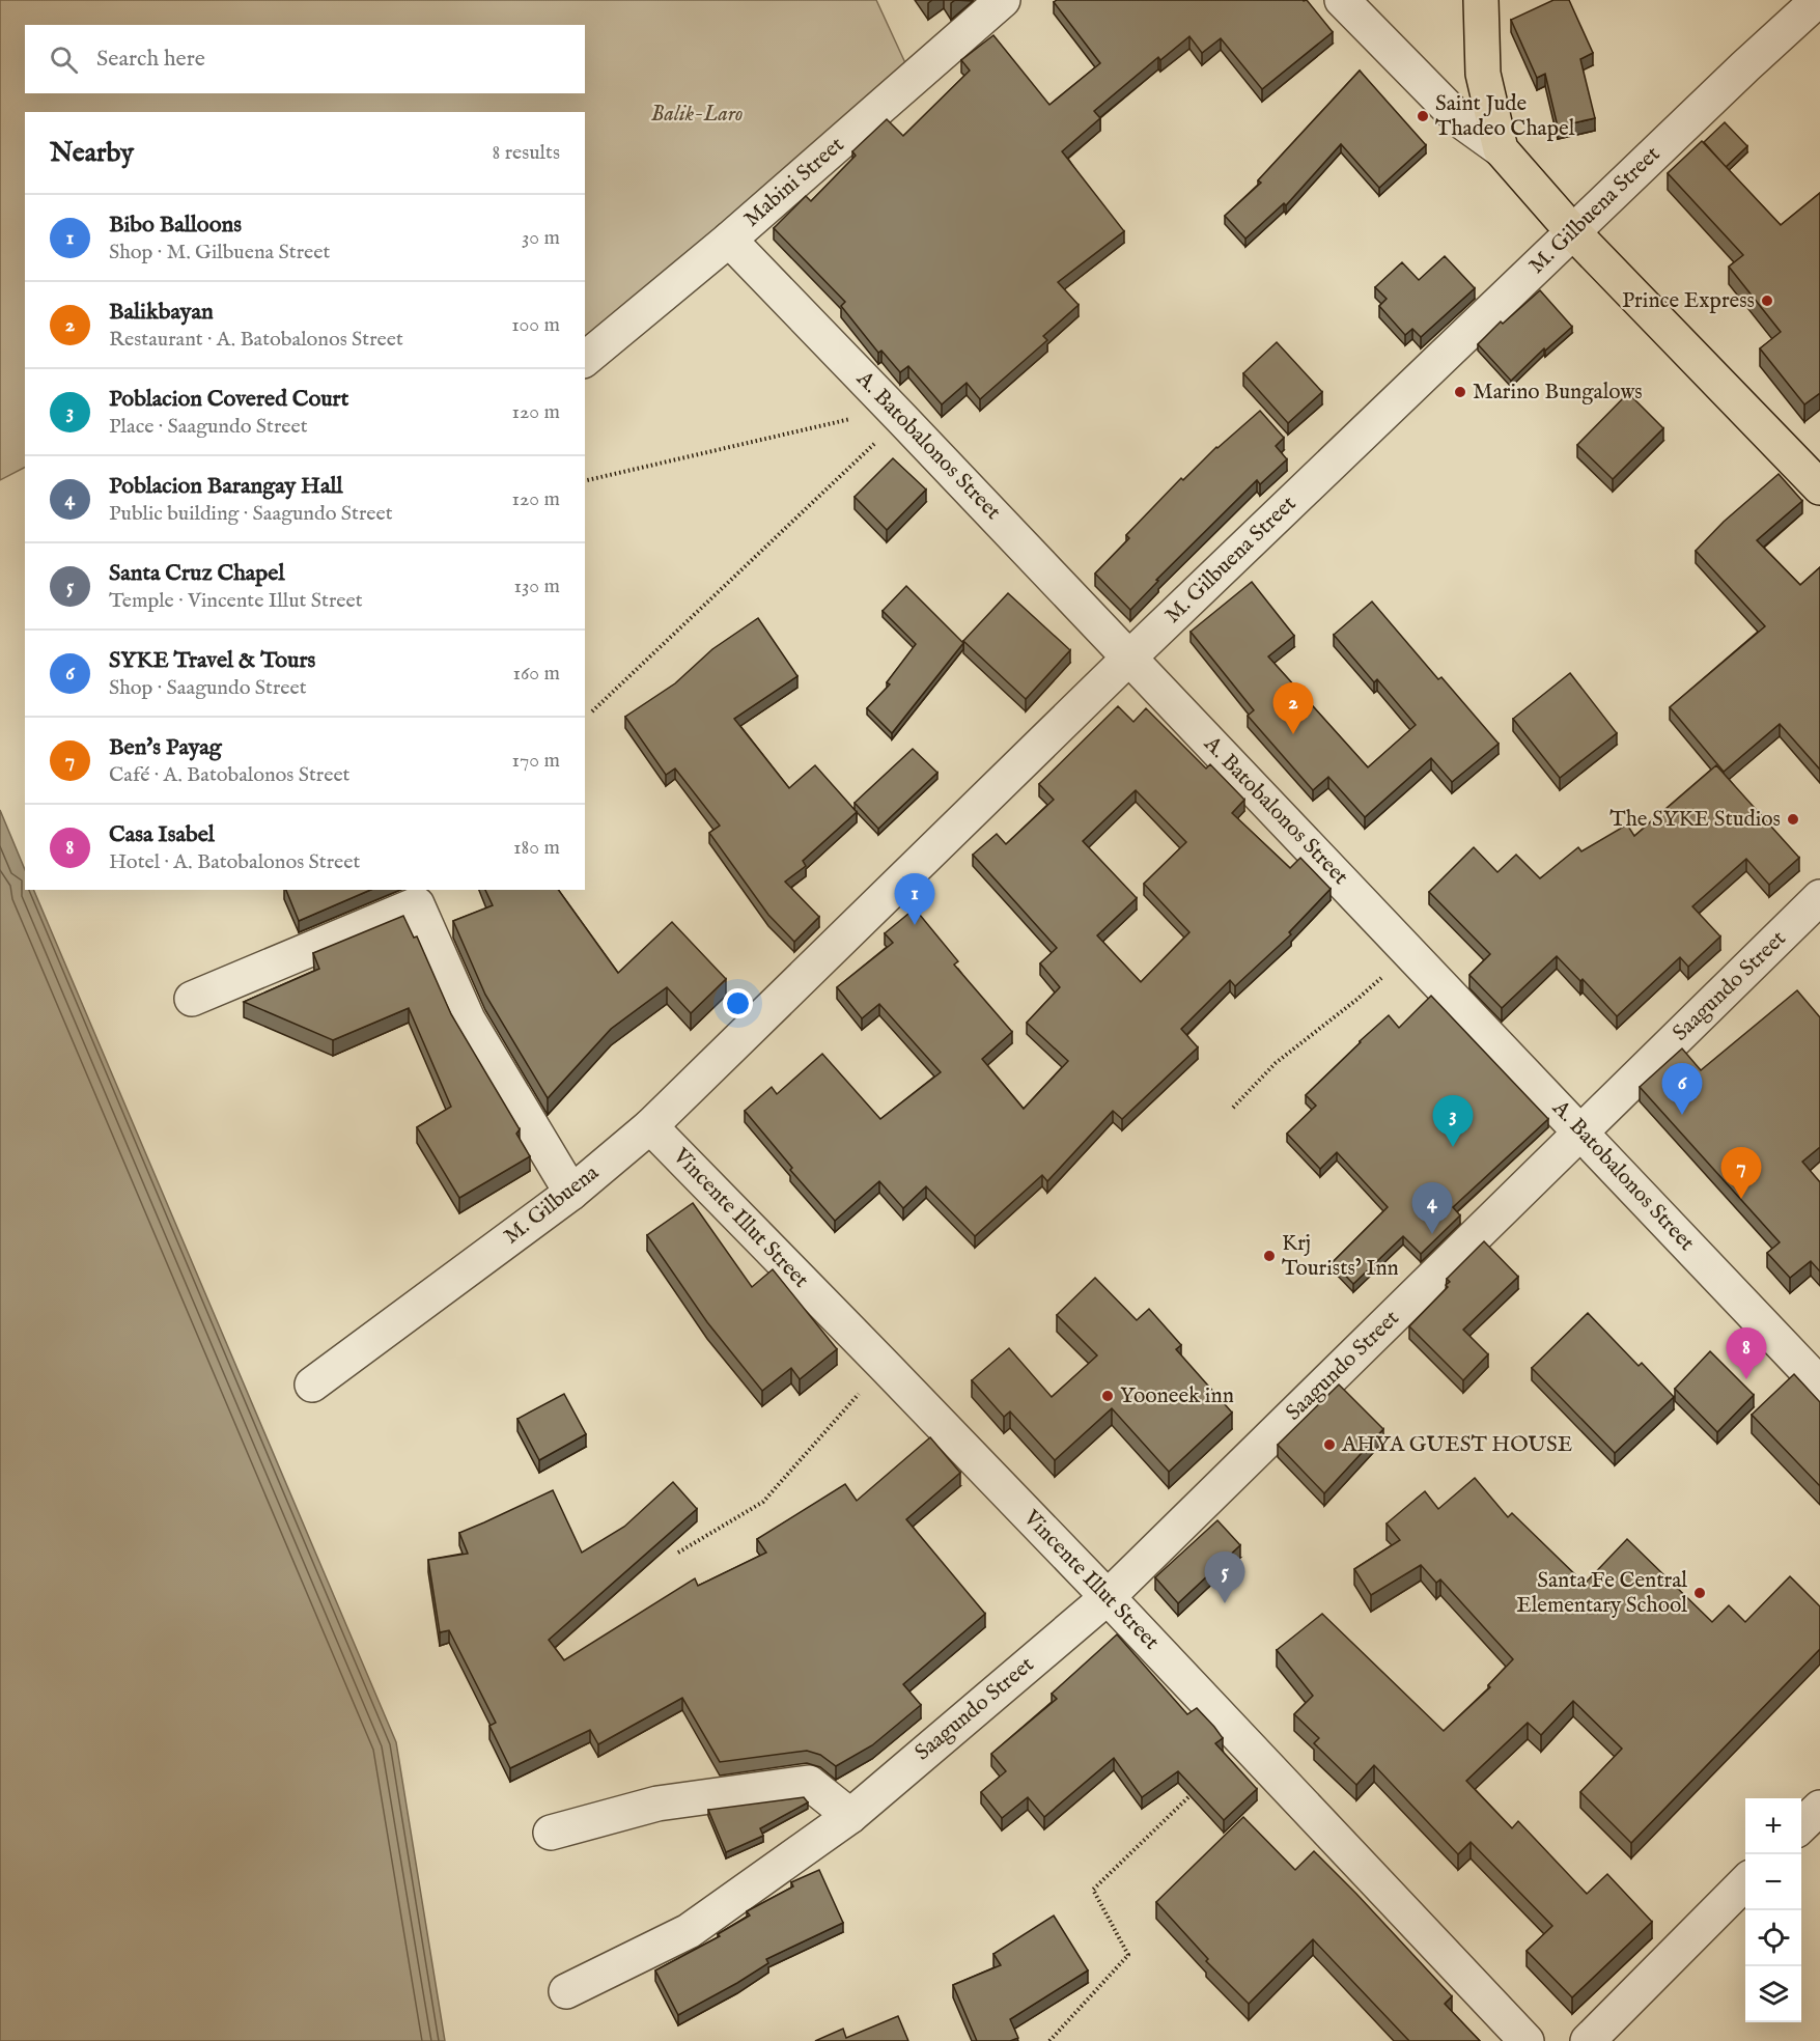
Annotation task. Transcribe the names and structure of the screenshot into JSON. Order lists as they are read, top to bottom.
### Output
{
  "streets": {
    "street": [
      "Mabini Street",
      "M. Gilbuena Street",
      "A. Batobalonos Street",
      "Saagundo Street",
      "M. Gilbuena",
      "Vincente Illut Street"
    ]
  },
  "crossings": [
    ["Mabini Street", "A. Batobalonos Street"],
    ["M. Gilbuena Street", "A. Batobalonos Street"],
    ["M. Gilbuena Street", "M. Gilbuena"],
    ["M. Gilbuena Street", "Vincente Illut Street"],
    ["A. Batobalonos Street", "Saagundo Street"],
    ["Saagundo Street", "Vincente Illut Street"],
    ["M. Gilbuena", "Vincente Illut Street"]
  ],
  "parks": ["Balik-Laro"],
  "places": [
    "Saint Jude Thadeo Chapel",
    "Prince Express",
    "Marino Bungalows",
    "The SYKE Studios",
    "Krj Tourists’ Inn",
    "Yooneek inn",
    "AHYA GUEST HOUSE",
    "Santa Fe Central Elementary School"
  ],
  "page": {
    "search": "Search here",
    "heading": ["Nearby", "8 results"],
    "list": [
      {
        "mark": "1",
        "name": "Bibo Balloons",
        "note": "Shop · M. Gilbuena Street",
        "value": "30 m"
      },
      {
        "mark": "2",
        "name": "Balikbayan",
        "note": "Restaurant · A. Batobalonos Street",
        "value": "100 m"
      },
      {
        "mark": "3",
        "name": "Poblacion Covered Court",
        "note": "Place · Saagundo Street",
        "value": "120 m"
      },
      {
        "mark": "4",
        "name": "Poblacion Barangay Hall",
        "note": "Public building · Saagundo Street",
        "value": "120 m"
      },
      {
        "mark": "5",
        "name": "Santa Cruz Chapel",
        "note": "Temple · Vincente Illut Street",
        "value": "130 m"
      },
      {
        "mark": "6",
        "name": "SYKE Travel & Tours",
        "note": "Shop · Saagundo Street",
        "value": "160 m"
      },
      {
        "mark": "7",
        "name": "Ben's Payag",
        "note": "Café · A. Batobalonos Street",
        "value": "170 m"
      },
      {
        "mark": "8",
        "name": "Casa Isabel",
        "note": "Hotel · A. Batobalonos Street",
        "value": "180 m"
      }
    ],
    "pins": [
      "2",
      "1",
      "6",
      "3",
      "7",
      "4",
      "8",
      "5"
    ],
    "map_buttons": ["+", "−"]
  }
}
